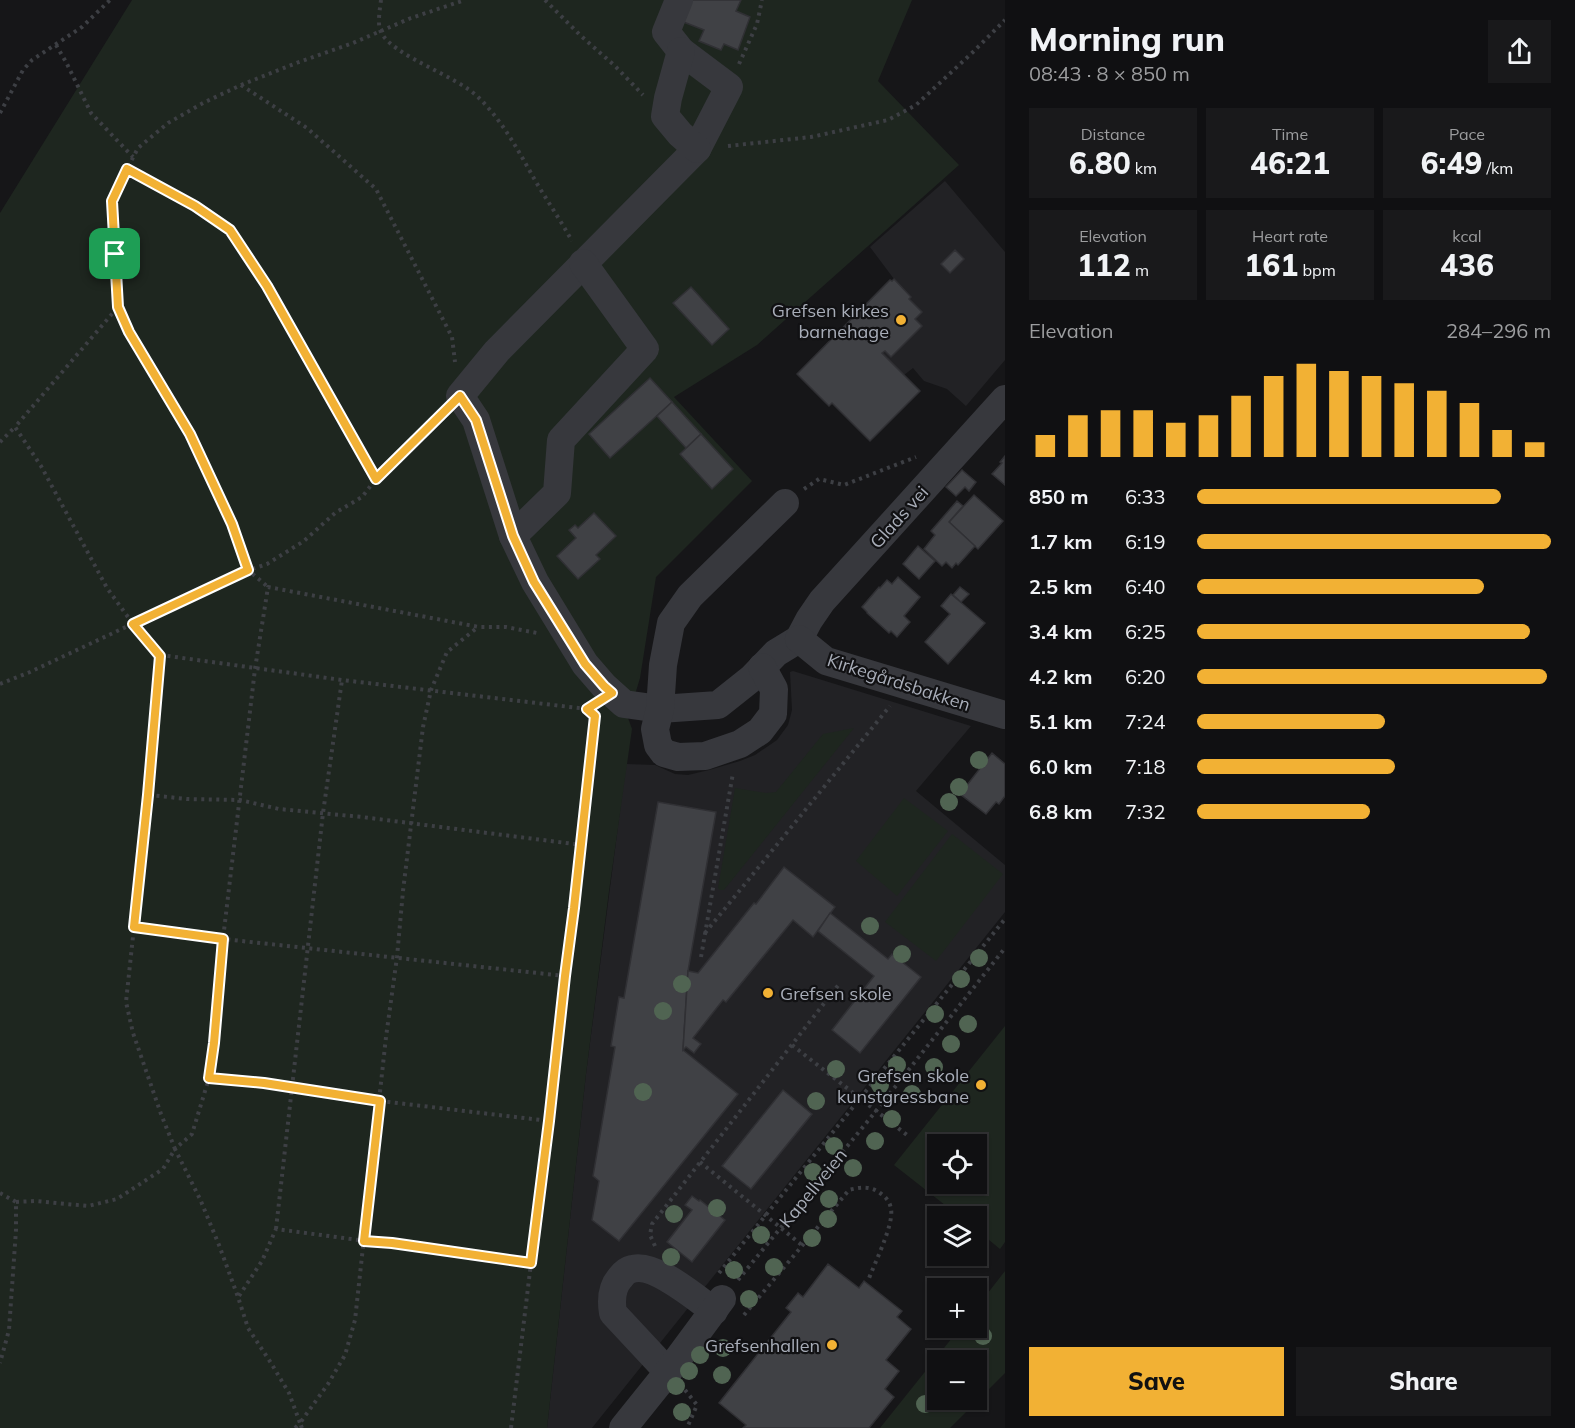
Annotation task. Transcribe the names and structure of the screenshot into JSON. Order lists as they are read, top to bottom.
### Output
{
  "streets": {
    "street": ["Glads vei", "Kirkegårdsbakken"],
    "path": ["Kapellveien"]
  },
  "crossings": [
    ["Glads vei", "Kirkegårdsbakken"]
  ],
  "places": [
    "Grefsen kirkes barnehage",
    "Grefsen skole",
    "Grefsen skole kunstgressbane",
    "Grefsenhallen"
  ],
  "page": {
    "heading": ["Morning run", "08:43 · 8 × 850 m"],
    "stats": [
      ["Distance", "6.80 km"],
      ["Time", "46:21"],
      ["Pace", "6:49 /km"],
      ["Elevation", "112 m"],
      ["Heart rate", "161 bpm"],
      ["kcal", "436"]
    ],
    "chart": ["Elevation", "284–296 m"],
    "list": [
      {
        "name": "850 m",
        "note": "6:33"
      },
      {
        "name": "1.7 km",
        "note": "6:19"
      },
      {
        "name": "2.5 km",
        "note": "6:40"
      },
      {
        "name": "3.4 km",
        "note": "6:25"
      },
      {
        "name": "4.2 km",
        "note": "6:20"
      },
      {
        "name": "5.1 km",
        "note": "7:24"
      },
      {
        "name": "6.0 km",
        "note": "7:18"
      },
      {
        "name": "6.8 km",
        "note": "7:32"
      }
    ],
    "map_buttons": ["+", "−"],
    "buttons": ["Save", "Share"]
  }
}
